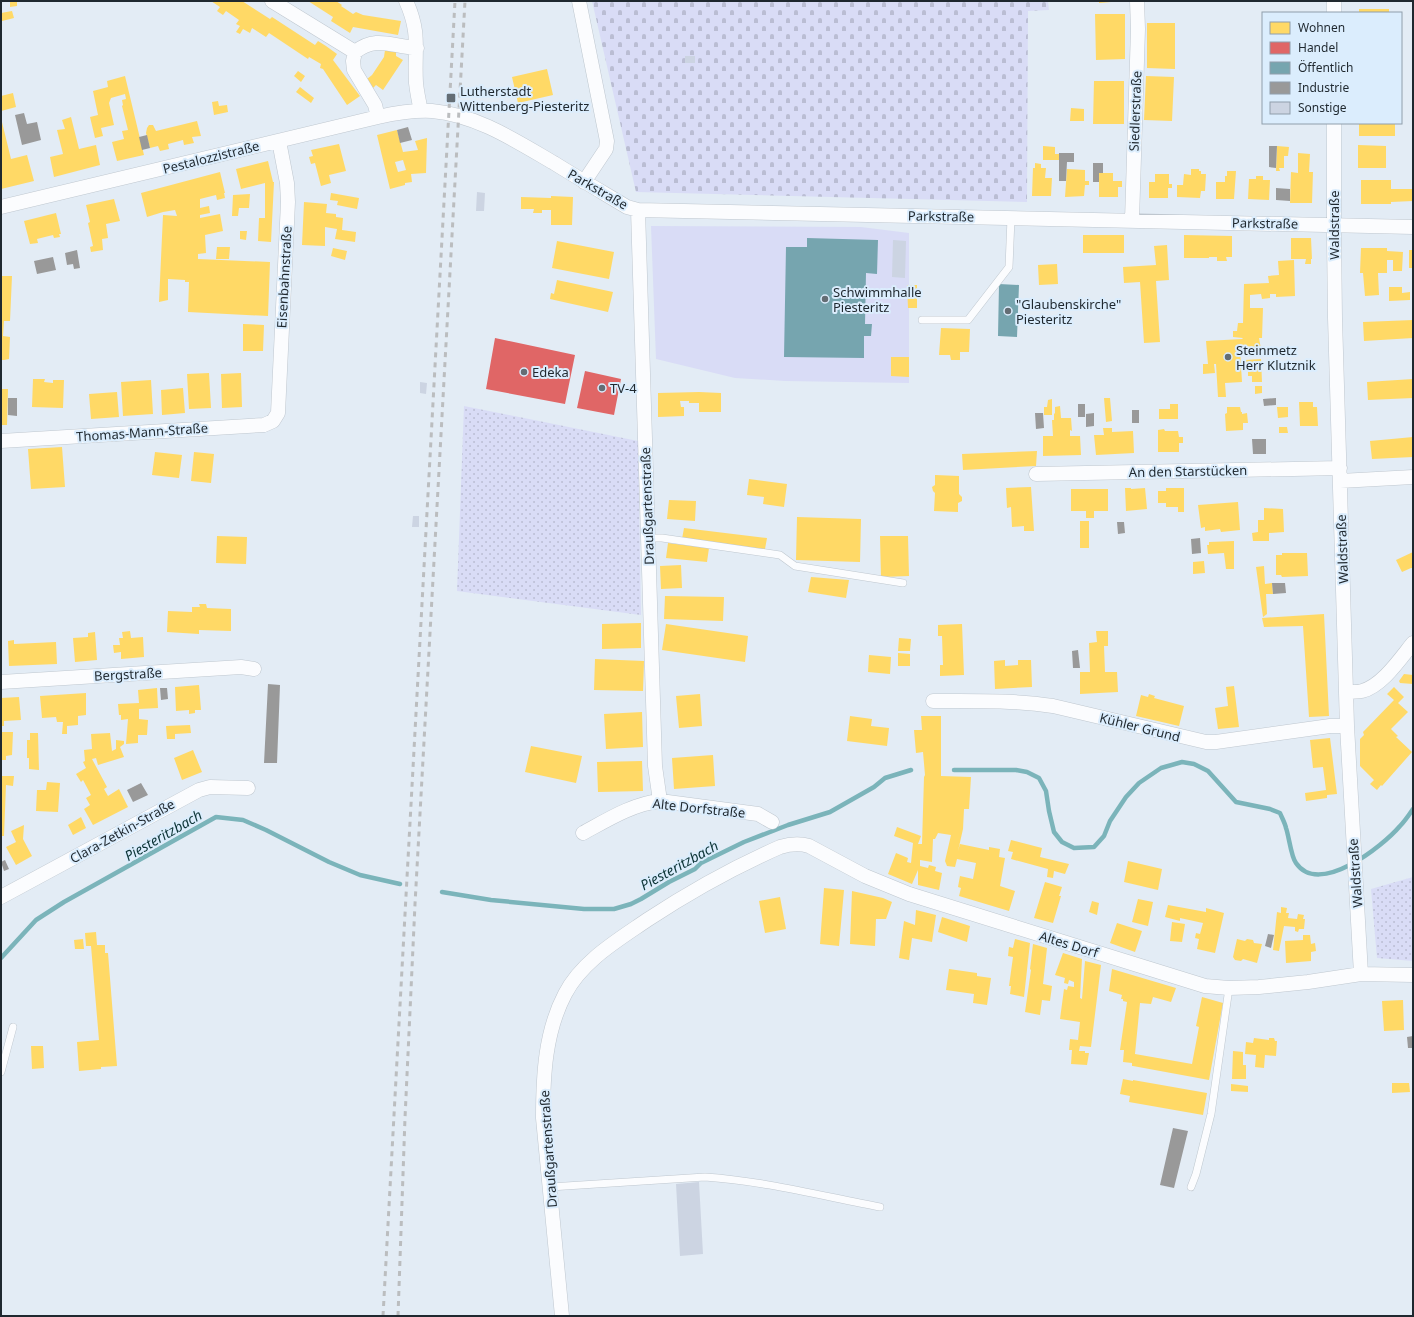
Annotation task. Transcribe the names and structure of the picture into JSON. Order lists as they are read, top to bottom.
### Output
{
  "streets": {
    "street": [
      "Siedlerstraße",
      "Pestalozzistraße",
      "Parkstraße",
      "Waldstraße",
      "Eisenbahnstraße",
      "Thomas-Mann-Straße",
      "An den Starstücken",
      "Draußgartenstraße",
      "Bergstraße",
      "Kühler Grund",
      "Alte Dorfstraße",
      "Clara-Zetkin-Straße",
      "Altes Dorf"
    ]
  },
  "crossings": [
    ["Siedlerstraße", "Parkstraße"],
    ["Pestalozzistraße", "Parkstraße"],
    ["Pestalozzistraße", "Eisenbahnstraße"],
    ["Parkstraße", "Waldstraße"],
    ["Parkstraße", "Draußgartenstraße"],
    ["Waldstraße", "An den Starstücken"],
    ["Waldstraße", "Kühler Grund"],
    ["Waldstraße", "Altes Dorf"],
    ["Eisenbahnstraße", "Thomas-Mann-Straße"],
    ["Draußgartenstraße", "Alte Dorfstraße"],
    ["Draußgartenstraße", "Altes Dorf"]
  ],
  "water": ["Piesteritzbach"],
  "places": {
    "transit": ["Lutherstadt Wittenberg-Piesteritz"],
    "other": [
      "Schwimmhalle Piesteritz",
      "\"Glaubenskirche\" Piesteritz",
      "Steinmetz Herr Klutznik",
      "Edeka",
      "TV-4"
    ]
  },
  "legend": [
    "Wohnen",
    "Handel",
    "Öffentlich",
    "Industrie",
    "Sonstige"
  ]
}
